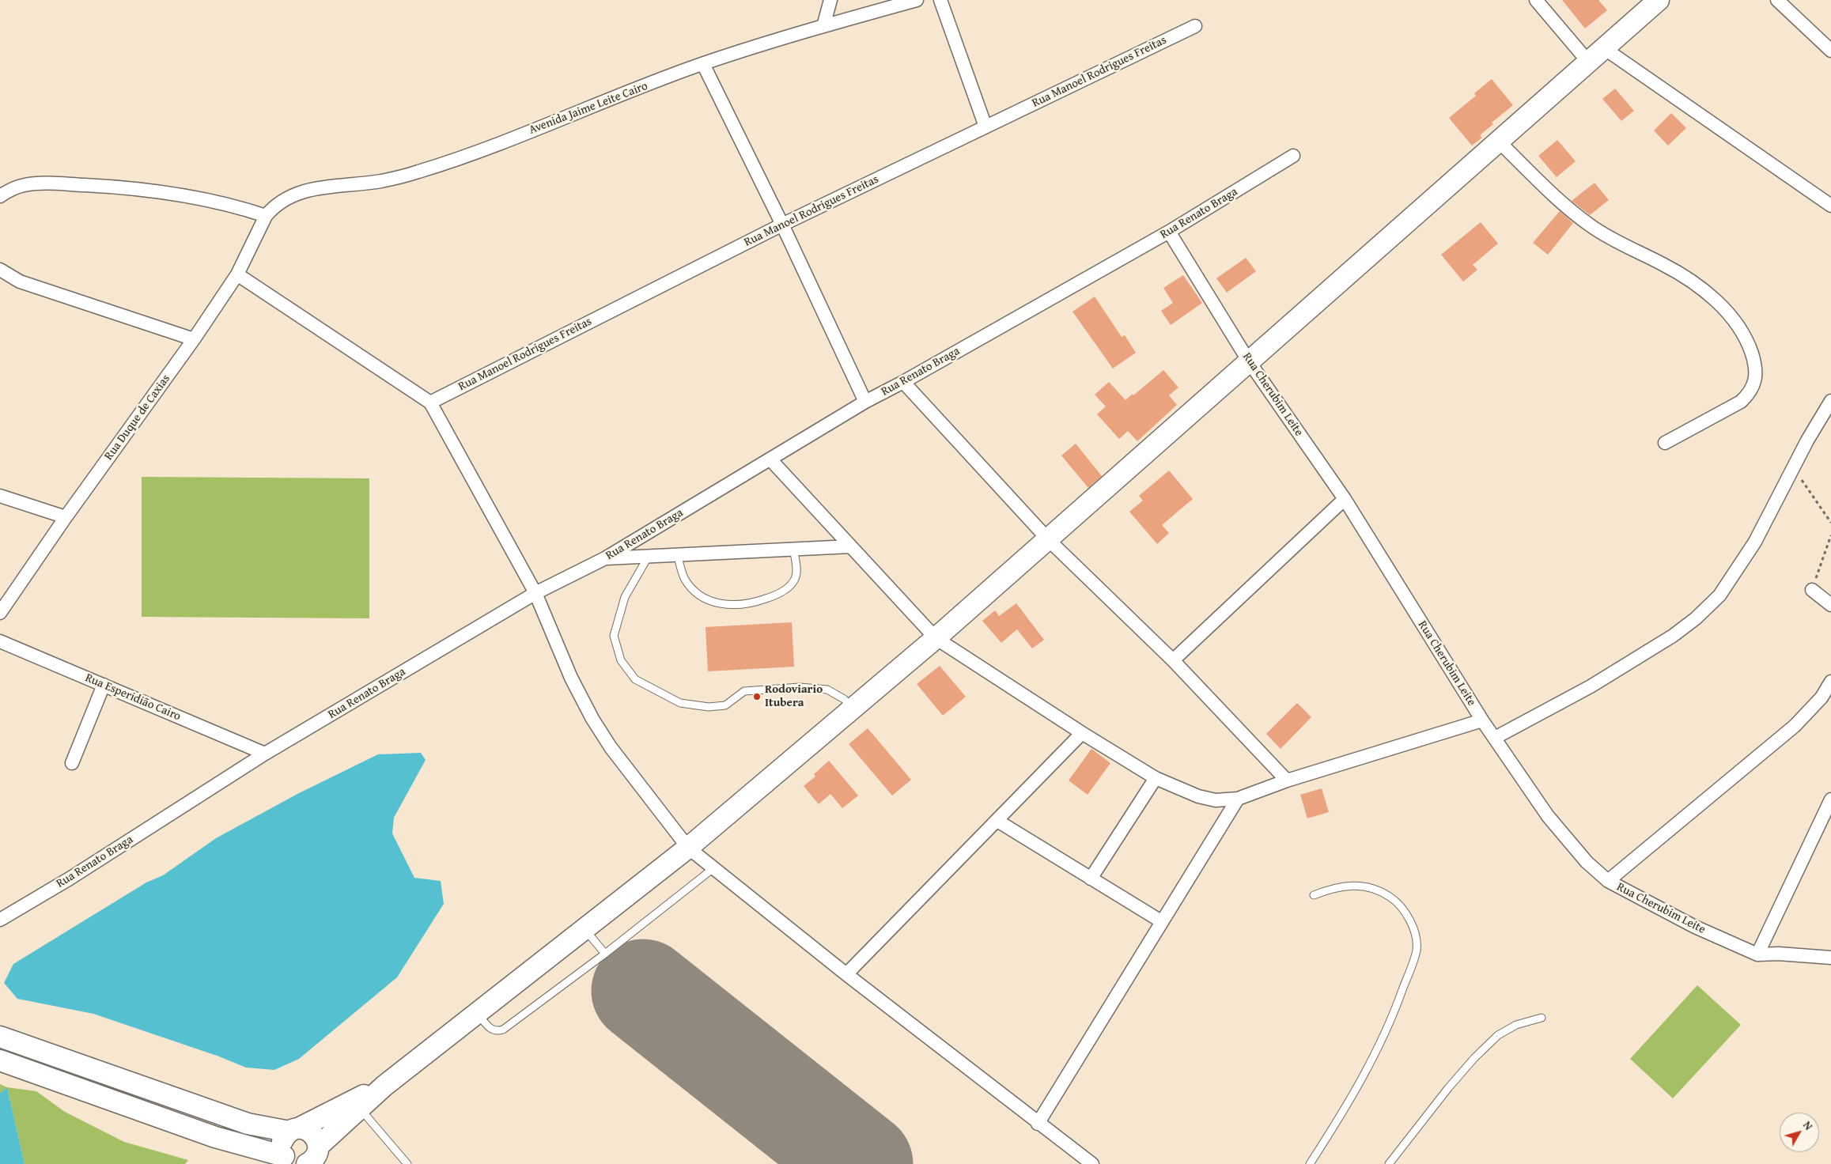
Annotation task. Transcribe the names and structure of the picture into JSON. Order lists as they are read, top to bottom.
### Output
{
  "streets": {
    "street": [
      "Rua Manoel Rodrigues Freitas",
      "Avenida Jaime Leite Cairo",
      "Rua Renato Braga",
      "Rua Cherubim Leite",
      "Rua Duque de Caxias",
      "Rua Esperidião Cairo"
    ]
  },
  "crossings": [
    ["Avenida Jaime Leite Cairo", "Rua Duque de Caxias"],
    ["Rua Renato Braga", "Rua Cherubim Leite"],
    ["Rua Renato Braga", "Rua Esperidião Cairo"]
  ],
  "places": ["Rodoviario Itubera"],
  "north": "top right"
}
